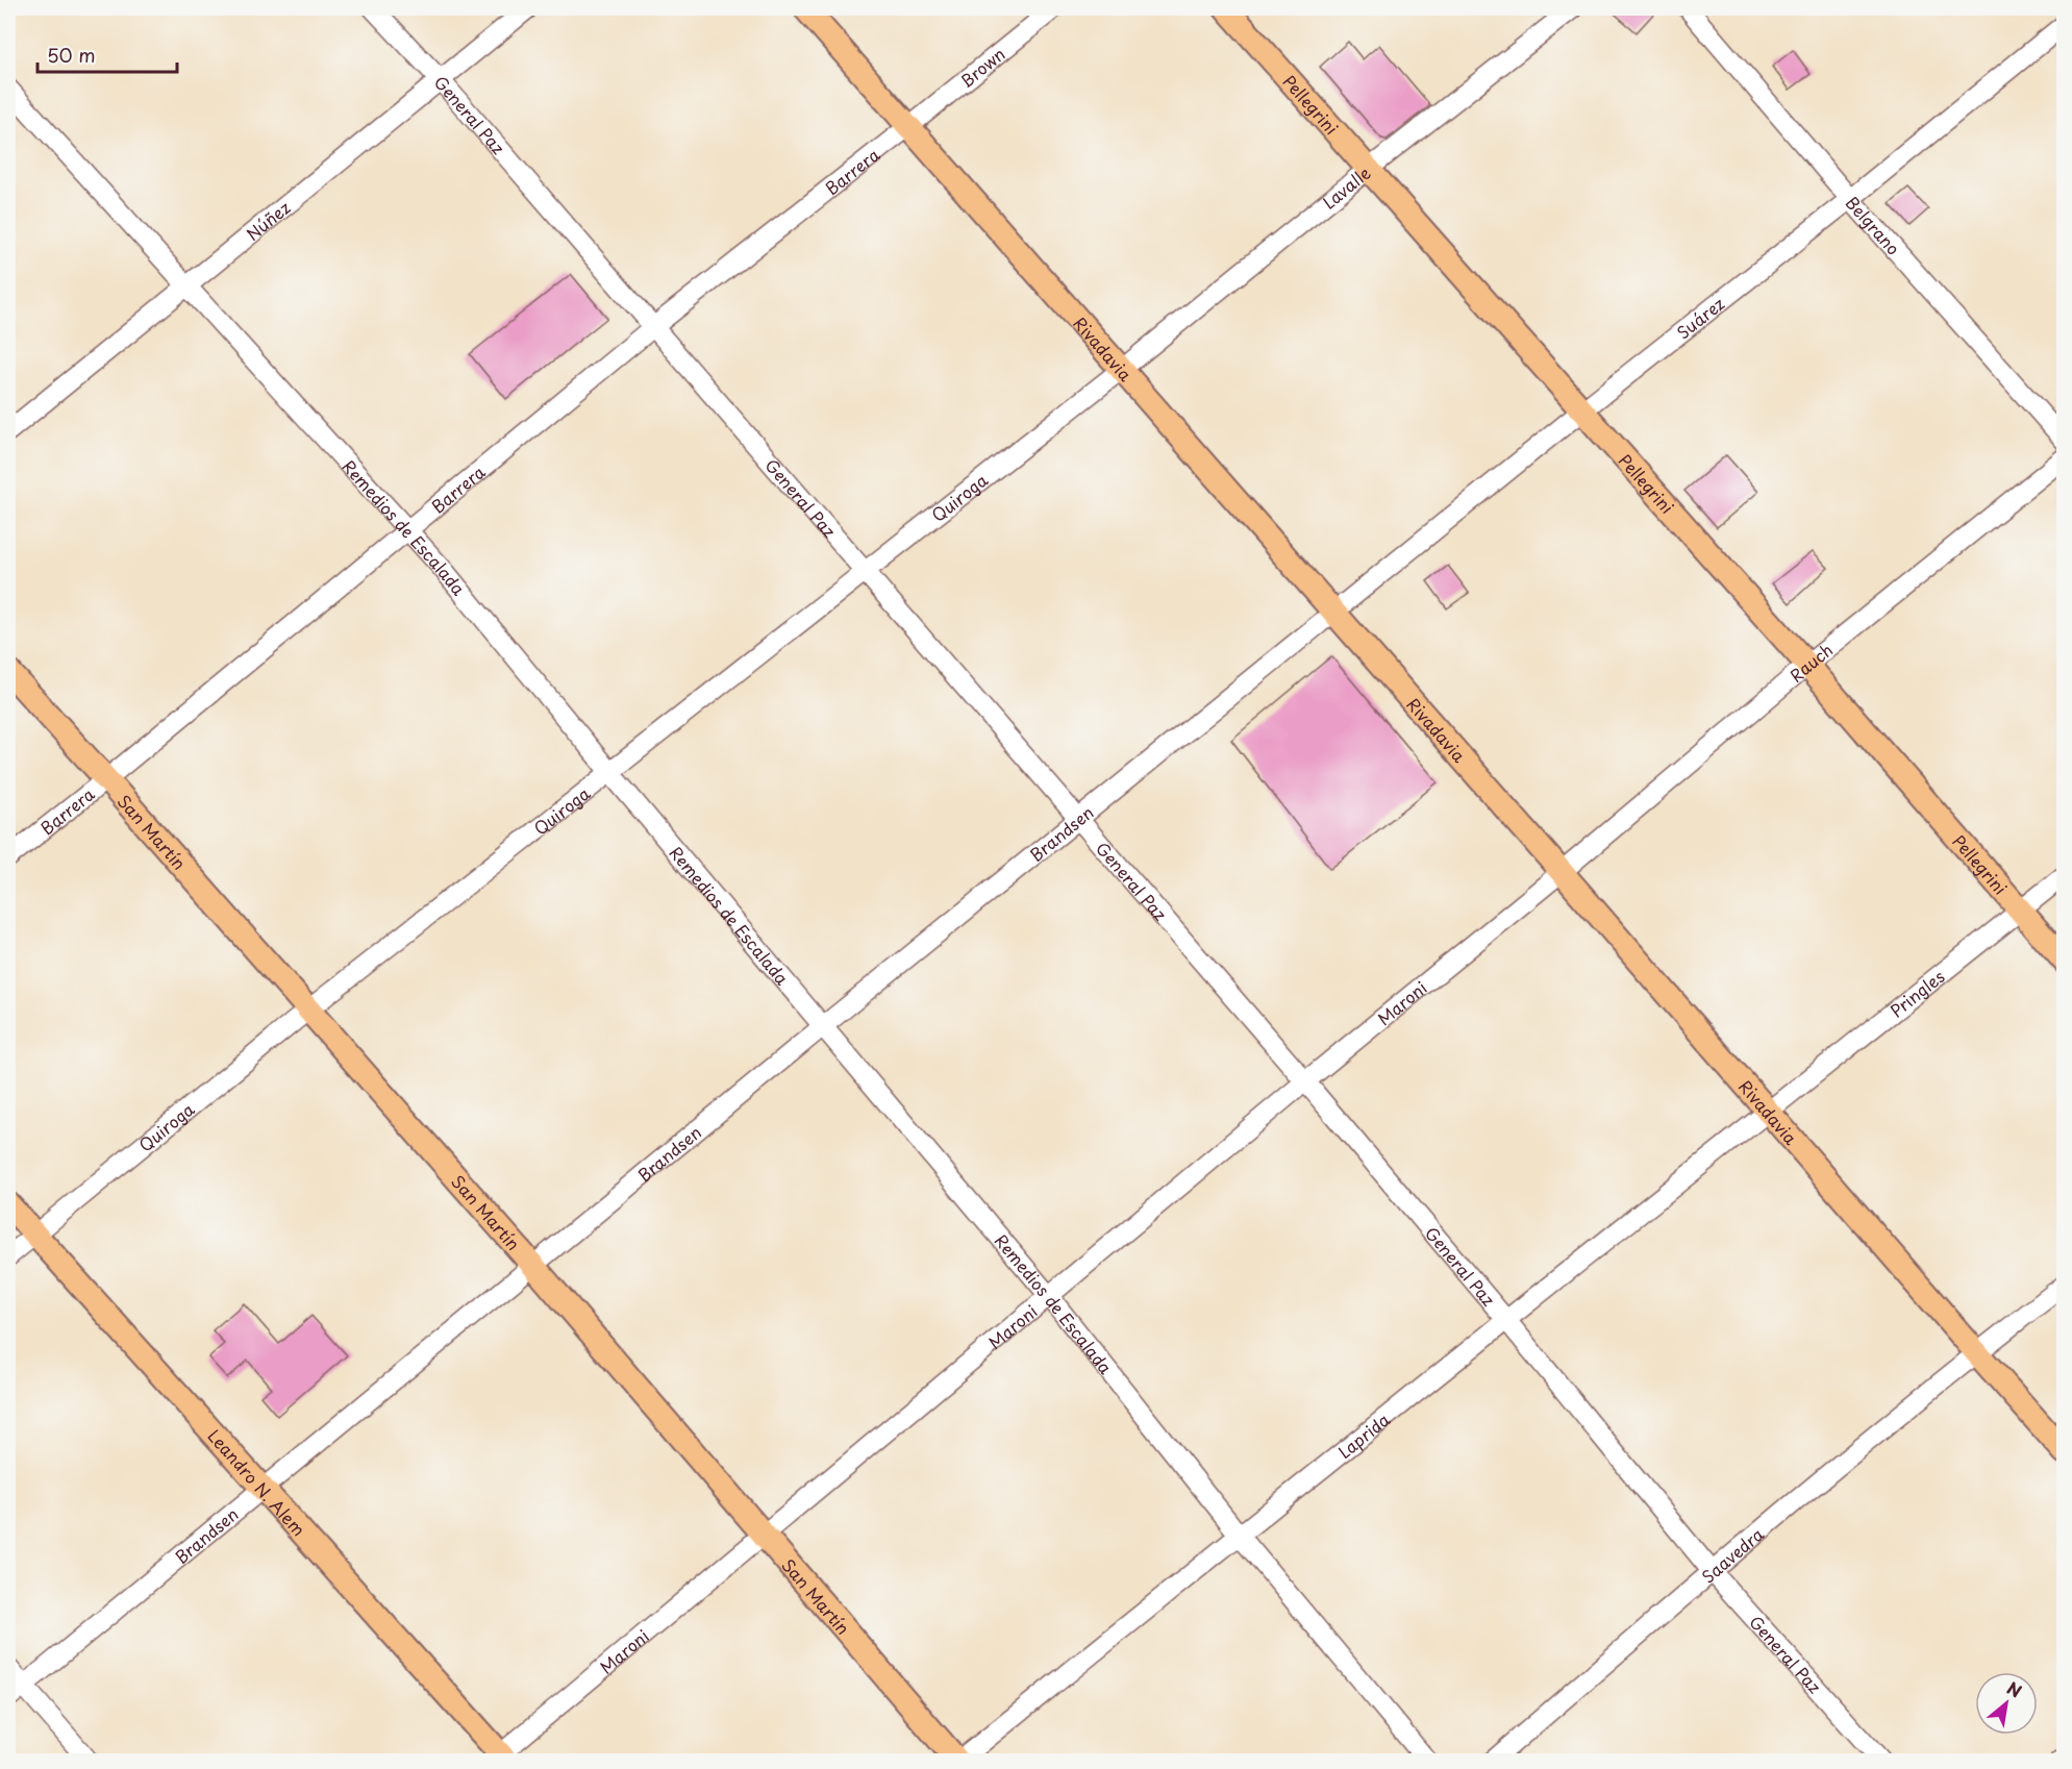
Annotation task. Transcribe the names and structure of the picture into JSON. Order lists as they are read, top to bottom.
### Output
{
  "streets": {
    "main road": [
      "Pellegrini",
      "Rivadavia",
      "San Martín",
      "Leandro N. Alem"
    ],
    "street": [
      "Brown",
      "General Paz",
      "Barrera",
      "Lavalle",
      "Núñez",
      "Belgrano",
      "Suárez",
      "Quiroga",
      "Remedios de Escalada",
      "Rauch",
      "Brandsen",
      "Pringles",
      "Maroni",
      "Laprida",
      "Saavedra"
    ]
  },
  "crossings": [
    ["Brown", "Barrera"],
    ["Brown", "Rivadavia"],
    ["Pellegrini", "Lavalle"],
    ["Pellegrini", "Suárez"],
    ["Pellegrini", "Rauch"],
    ["Pellegrini", "Pringles"],
    ["General Paz", "Barrera"],
    ["General Paz", "Núñez"],
    ["General Paz", "Quiroga"],
    ["General Paz", "Brandsen"],
    ["General Paz", "Maroni"],
    ["General Paz", "Laprida"],
    ["General Paz", "Saavedra"],
    ["Barrera", "Rivadavia"],
    ["Barrera", "Remedios de Escalada"],
    ["Barrera", "San Martín"],
    ["Lavalle", "Rivadavia"],
    ["Lavalle", "Quiroga"],
    ["Núñez", "Remedios de Escalada"],
    ["Belgrano", "Suárez"],
    ["Suárez", "Rivadavia"],
    ["Suárez", "Brandsen"],
    ["Rivadavia", "Quiroga"],
    ["Rivadavia", "Rauch"],
    ["Rivadavia", "Brandsen"],
    ["Rivadavia", "Pringles"],
    ["Rivadavia", "Maroni"],
    ["Rivadavia", "Laprida"],
    ["Rivadavia", "Saavedra"],
    ["Quiroga", "Remedios de Escalada"],
    ["Quiroga", "San Martín"],
    ["Quiroga", "Leandro N. Alem"],
    ["Remedios de Escalada", "Brandsen"],
    ["Remedios de Escalada", "Maroni"],
    ["Remedios de Escalada", "Laprida"],
    ["Rauch", "Maroni"],
    ["San Martín", "Brandsen"],
    ["San Martín", "Maroni"],
    ["San Martín", "Laprida"],
    ["Brandsen", "Leandro N. Alem"],
    ["Pringles", "Laprida"],
    ["Maroni", "Leandro N. Alem"]
  ],
  "scale_bar": "50 m",
  "north": "top right"
}
